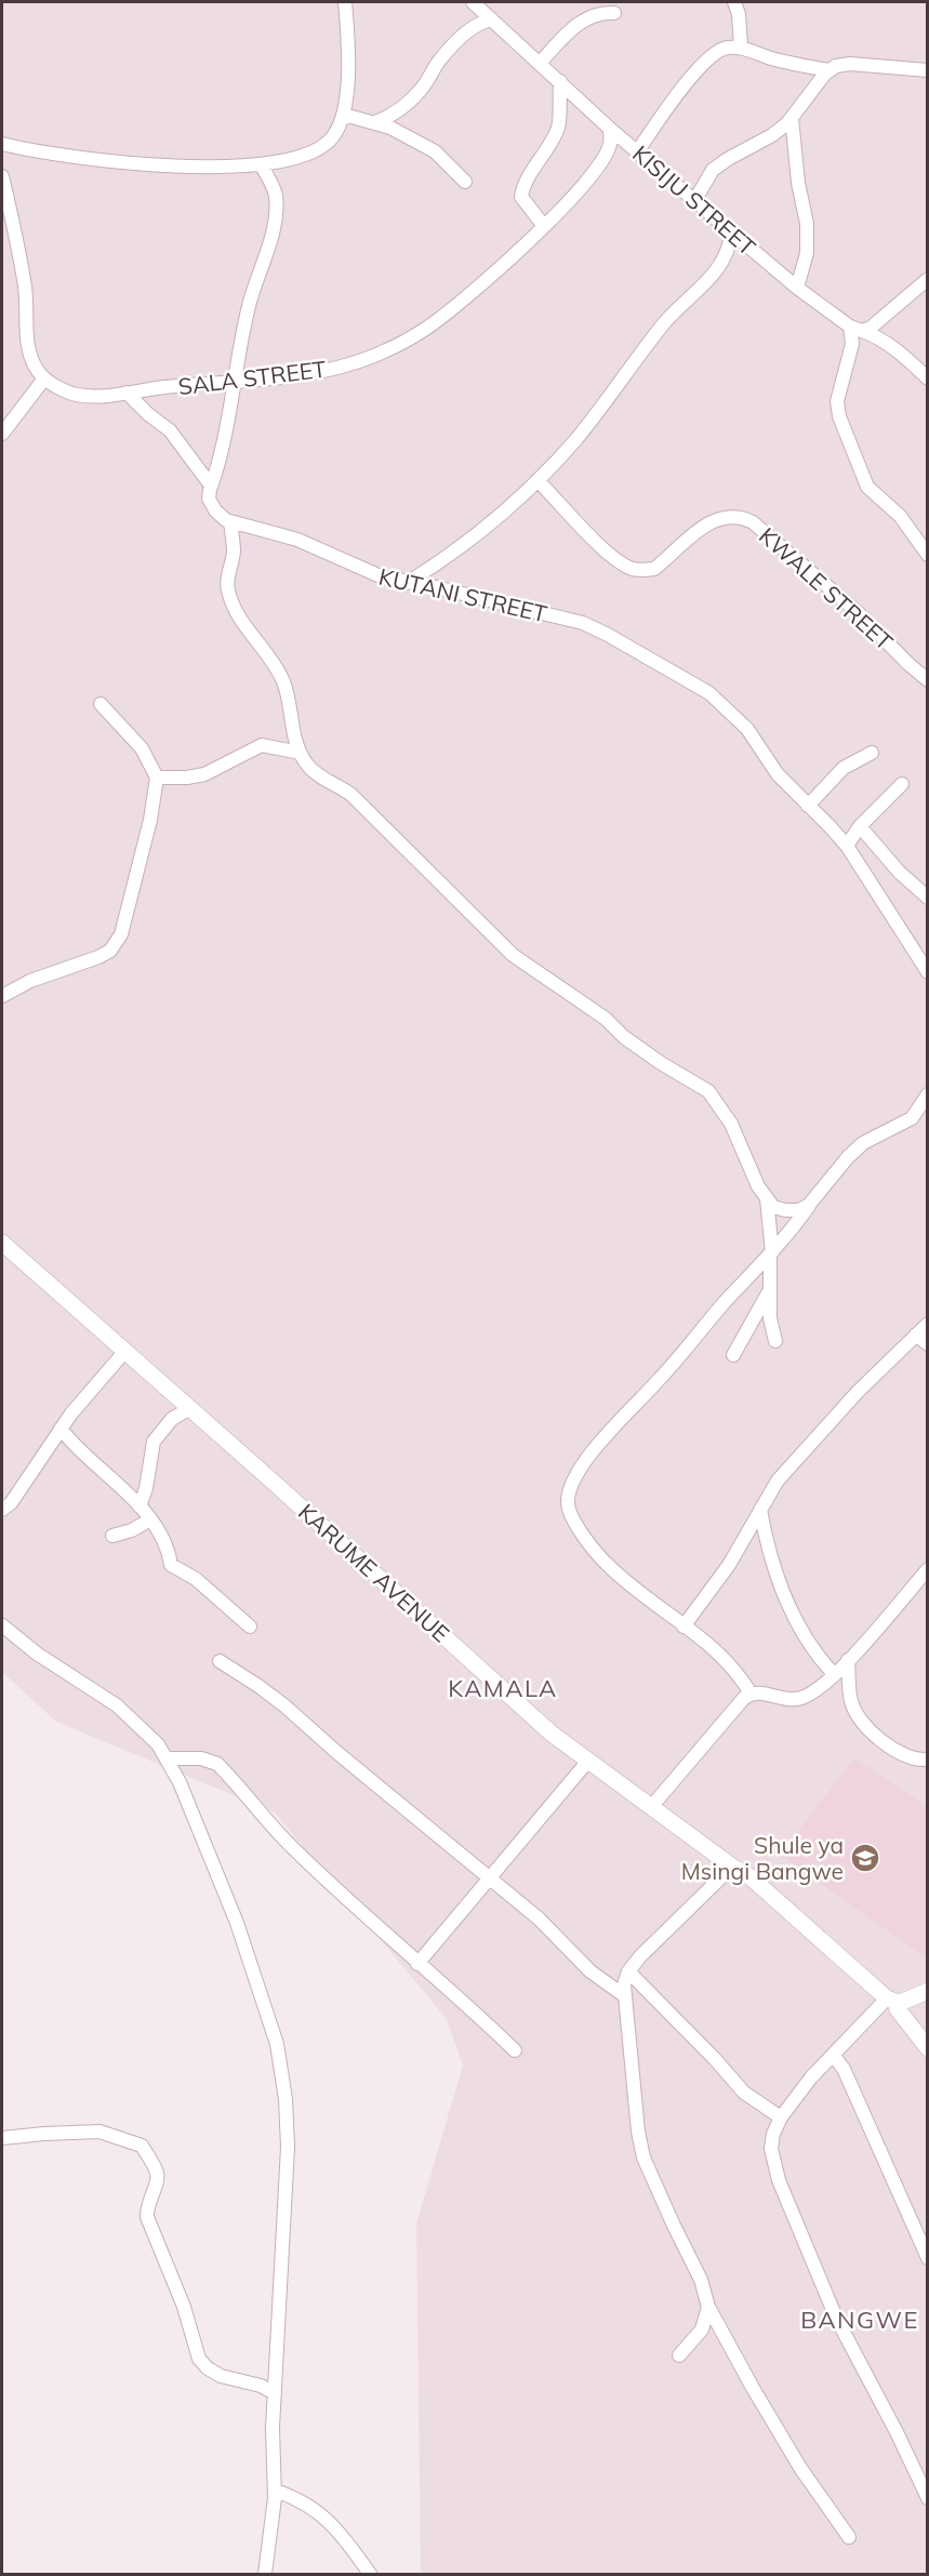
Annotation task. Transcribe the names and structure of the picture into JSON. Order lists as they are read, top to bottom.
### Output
{
  "streets": {
    "street": [
      "KISIJU STREET",
      "SALA STREET",
      "KWALE STREET",
      "KUTANI STREET",
      "KARUME AVENUE"
    ]
  },
  "crossings": [
    ["KISIJU STREET", "SALA STREET"]
  ],
  "districts": ["KAMALA", "BANGWE"],
  "places": {
    "school or university": ["Shule ya Msingi Bangwe"]
  }
}
